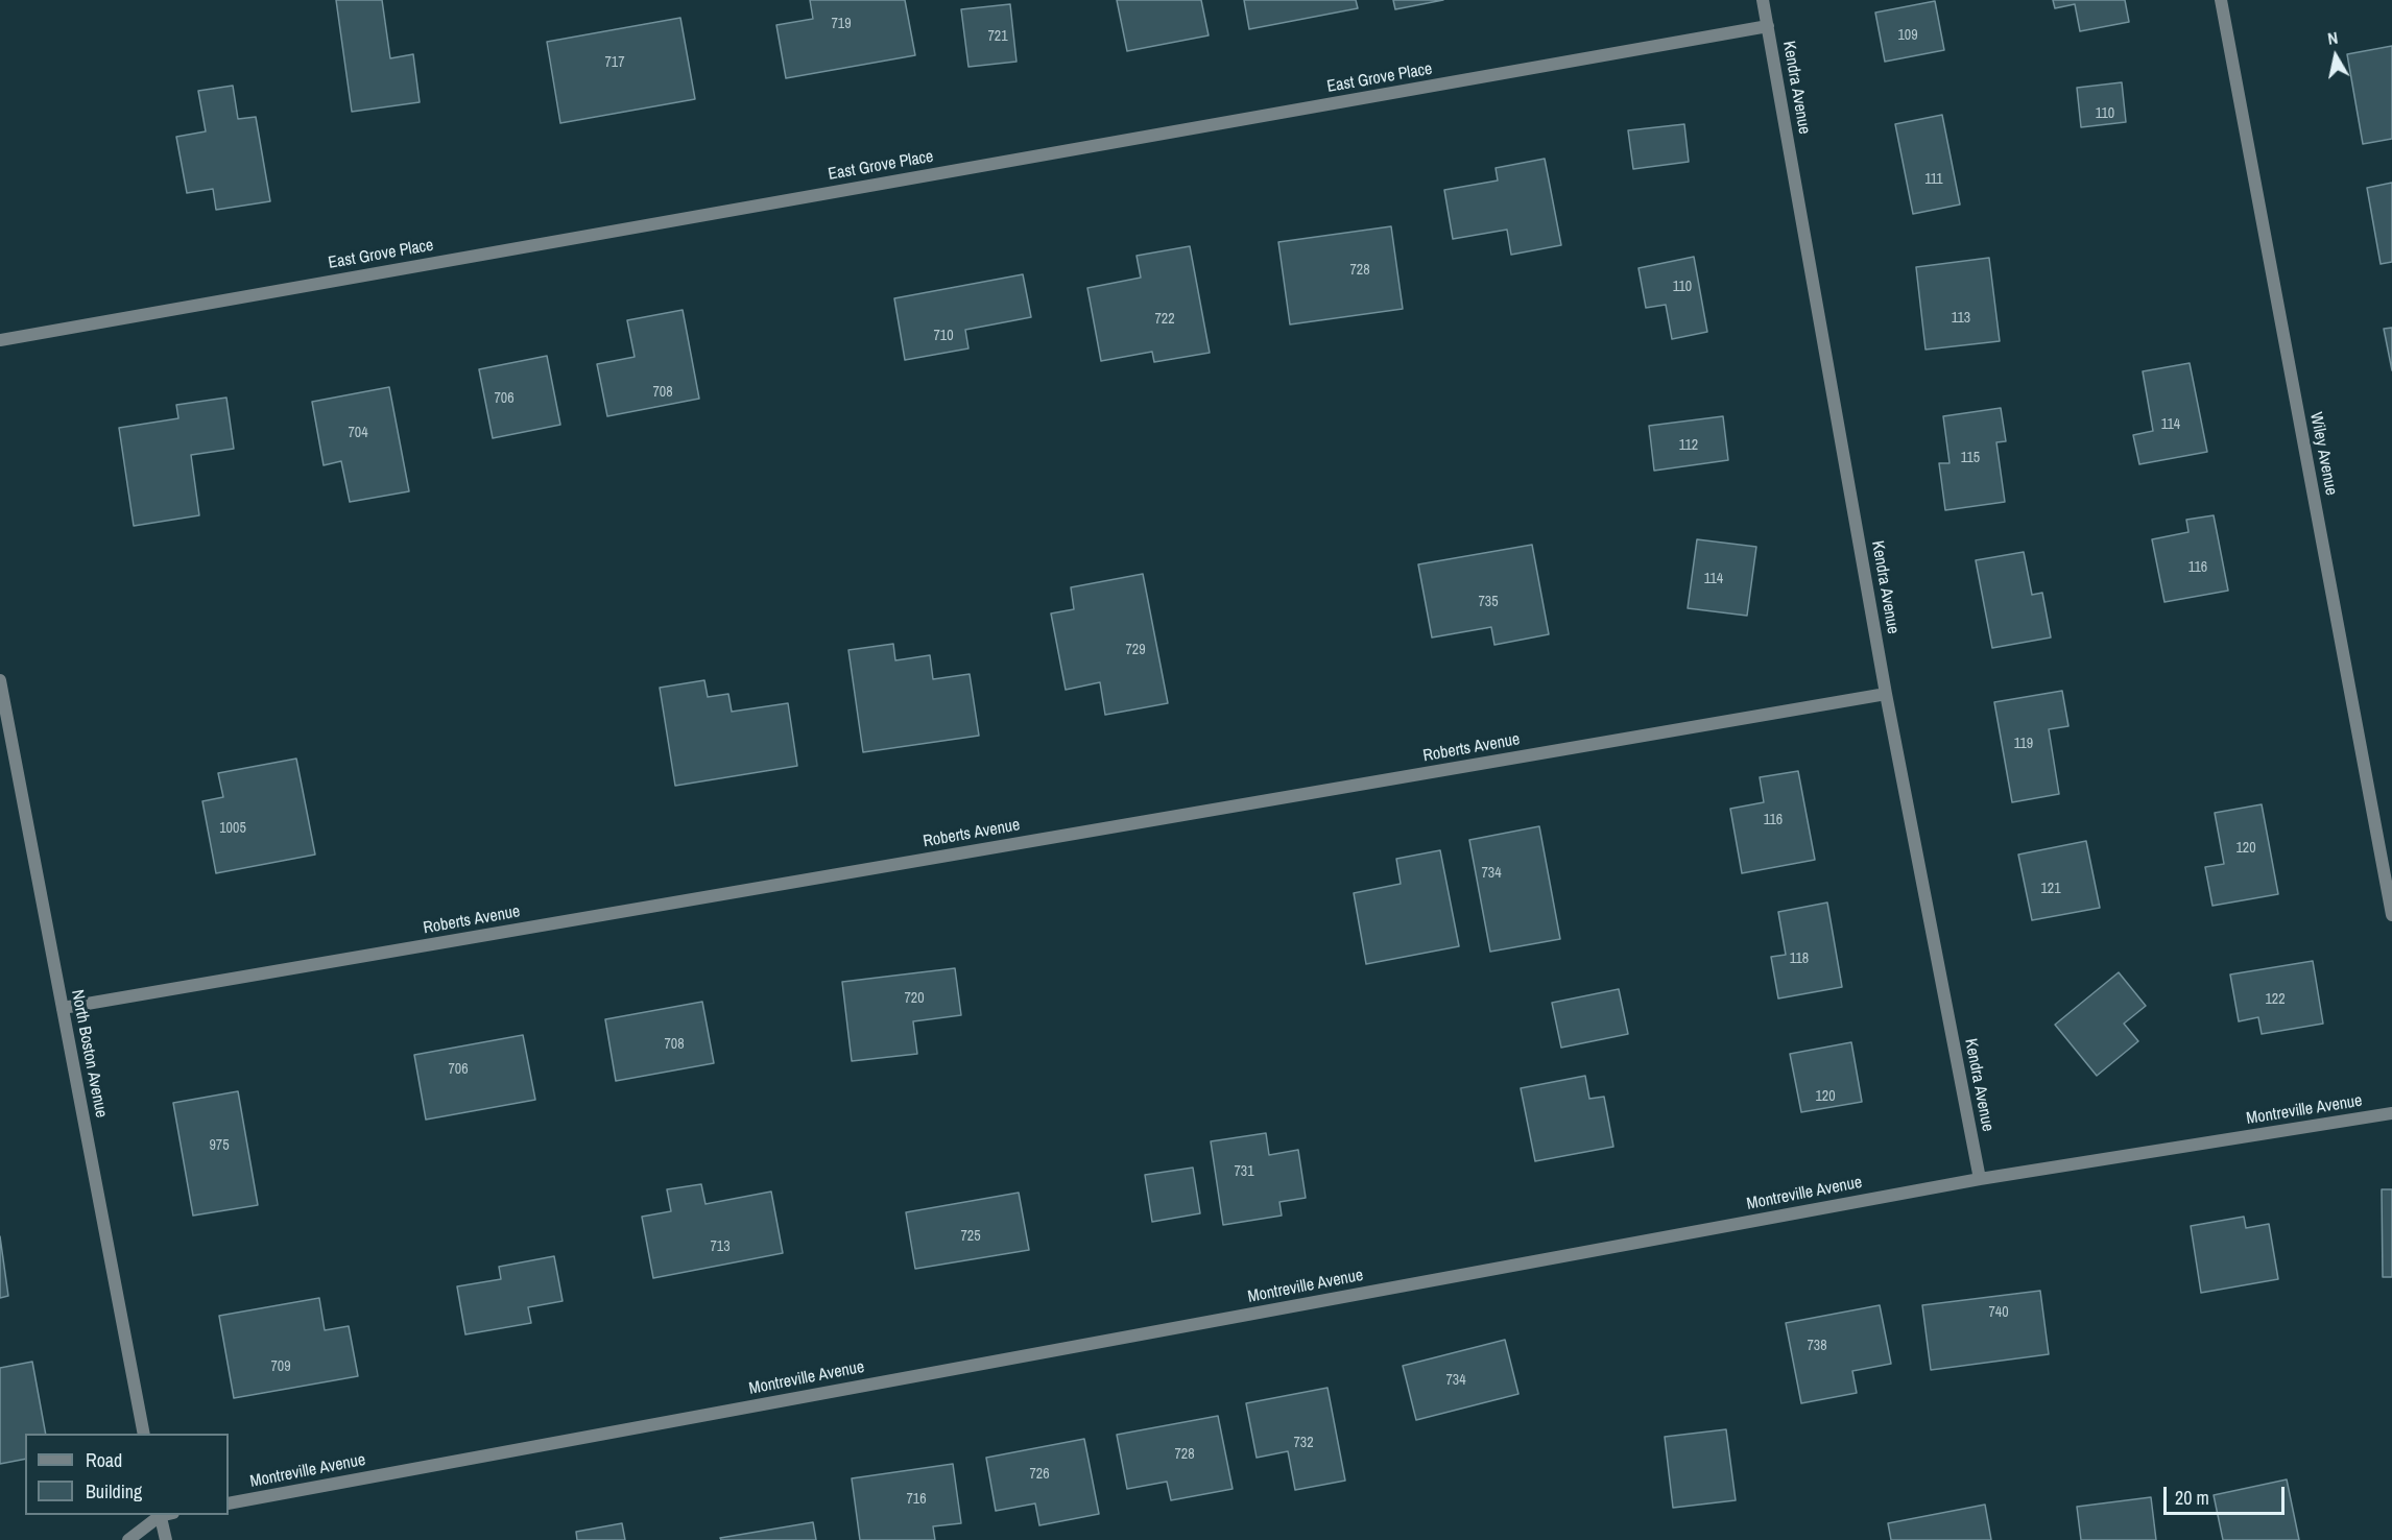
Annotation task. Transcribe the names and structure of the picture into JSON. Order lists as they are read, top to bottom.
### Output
{
  "streets": {
    "street": [
      "East Grove Place",
      "Kendra Avenue",
      "Wiley Avenue",
      "Roberts Avenue",
      "North Boston Avenue",
      "Montreville Avenue"
    ]
  },
  "crossings": [
    ["East Grove Place", "Kendra Avenue"],
    ["Kendra Avenue", "Roberts Avenue"],
    ["Kendra Avenue", "Montreville Avenue"],
    ["Roberts Avenue", "North Boston Avenue"]
  ],
  "house_numbers": [
    "719",
    "109",
    "721",
    "717",
    "110",
    "111",
    "728",
    "110",
    "113",
    "722",
    "710",
    "708",
    "706",
    "114",
    "704",
    "112",
    "115",
    "116",
    "114",
    "735",
    "729",
    "119",
    "116",
    "1005",
    "120",
    "734",
    "121",
    "118",
    "720",
    "122",
    "708",
    "706",
    "120",
    "975",
    "731",
    "725",
    "713",
    "740",
    "738",
    "709",
    "734",
    "732",
    "728",
    "726",
    "716"
  ],
  "legend": ["Road", "Building"],
  "scale_bar": "20 m",
  "north": "top"
}
